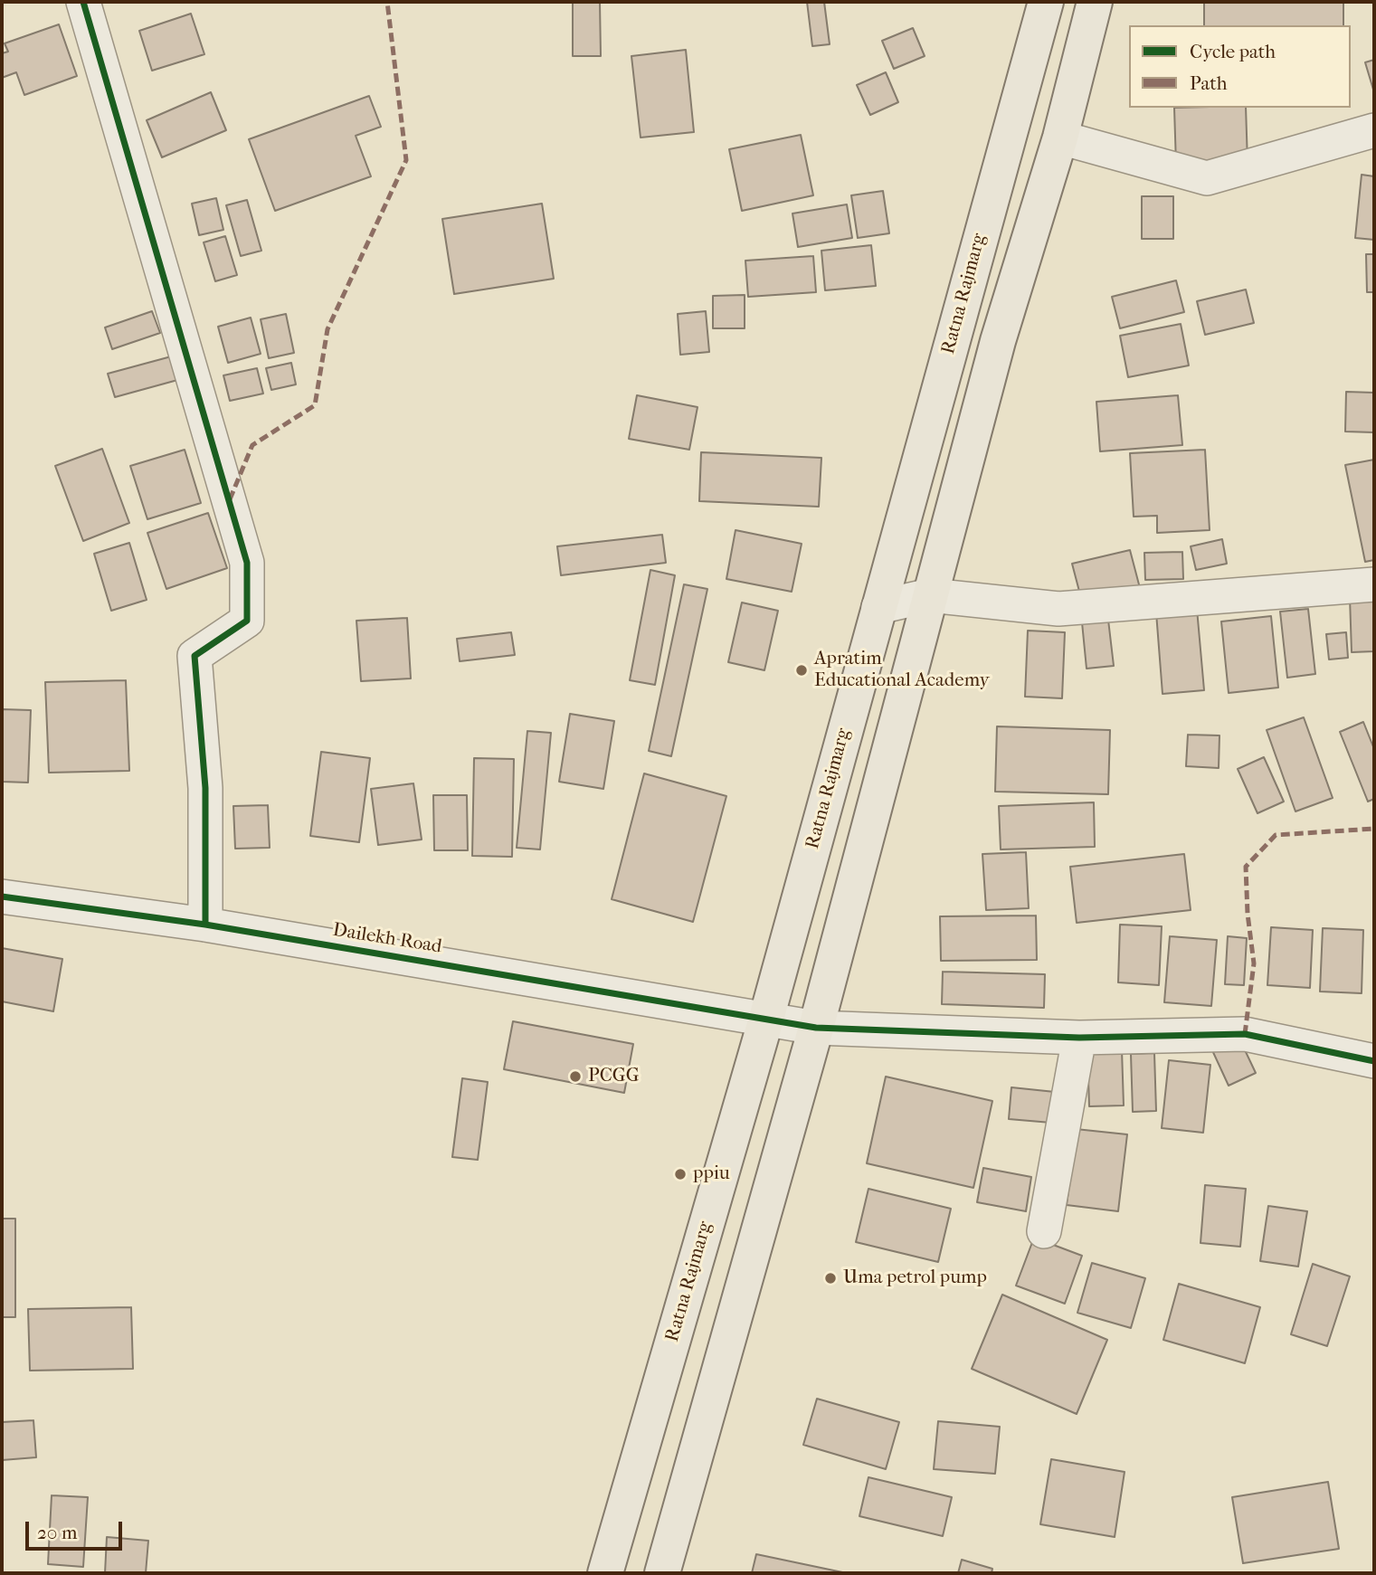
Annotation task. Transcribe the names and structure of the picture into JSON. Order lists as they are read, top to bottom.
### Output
{
  "streets": {
    "main road": ["Ratna Rajmarg"],
    "street": ["Dailekh Road"]
  },
  "crossings": [
    ["Ratna Rajmarg", "Dailekh Road"]
  ],
  "places": [
    "Apratim Educational Academy",
    "PCGG",
    "ppiu",
    "Uma petrol pump"
  ],
  "legend": ["Cycle path", "Path"],
  "scale_bar": "20 m"
}
